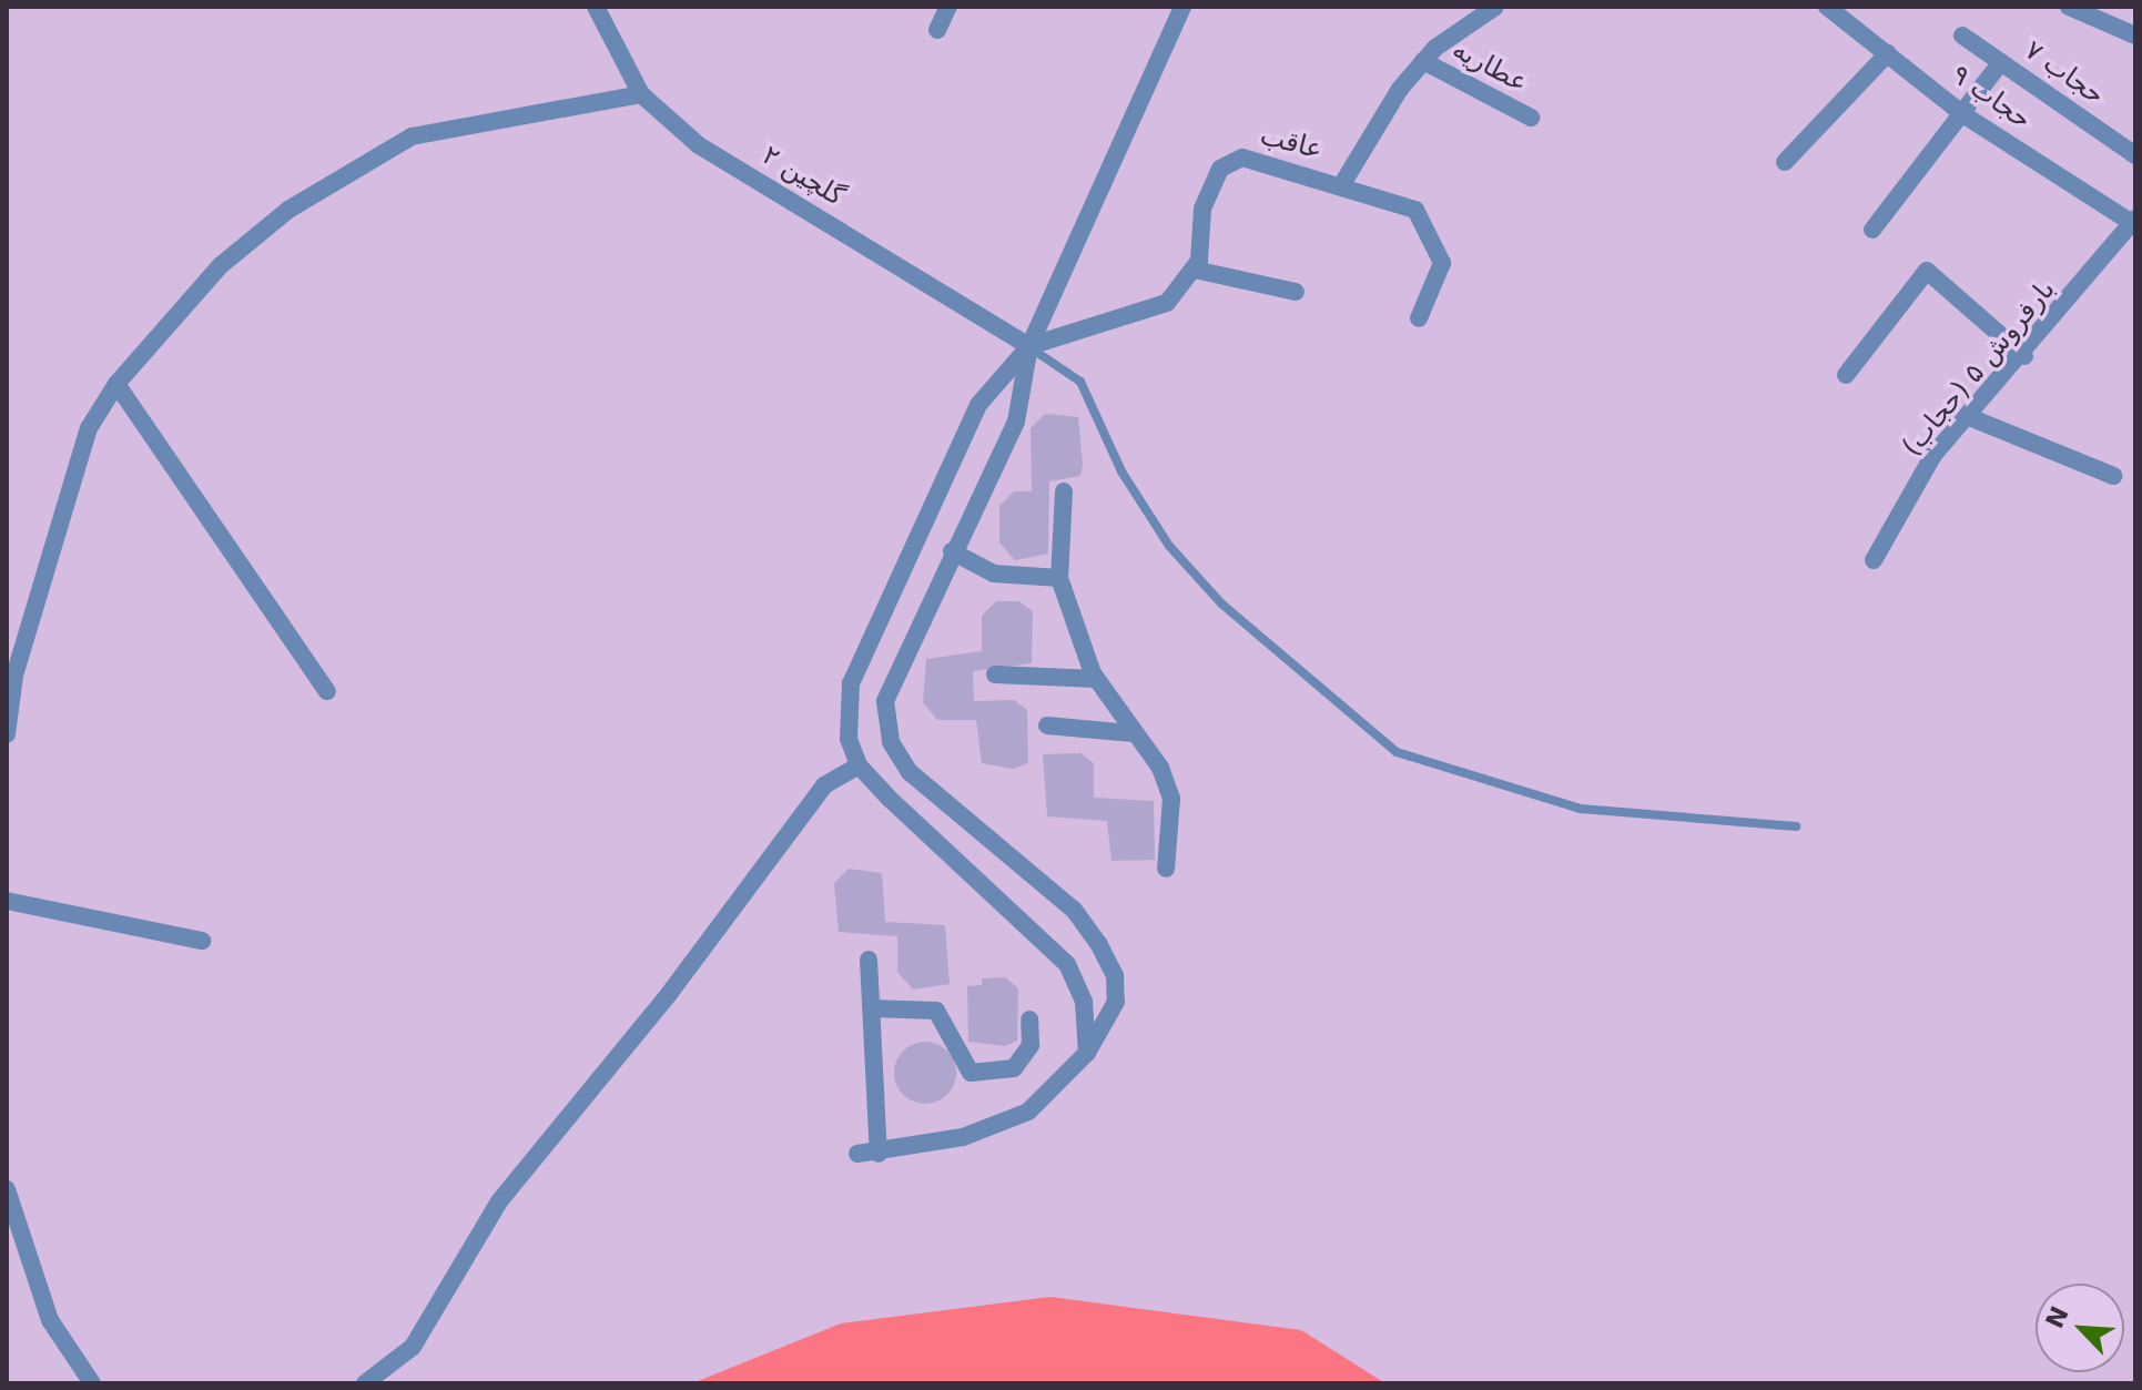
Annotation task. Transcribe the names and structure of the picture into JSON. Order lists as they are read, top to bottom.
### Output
{
  "streets": {
    "street": [
      "عطاریه",
      "حجاب ۷",
      "حجاب ۹",
      "عاقب",
      "گلچین ۲",
      "بارفروش ۵ (حجاب)"
    ]
  },
  "crossings": [
    ["حجاب ۹", "بارفروش ۵ (حجاب)"]
  ],
  "north": "top left"
}
